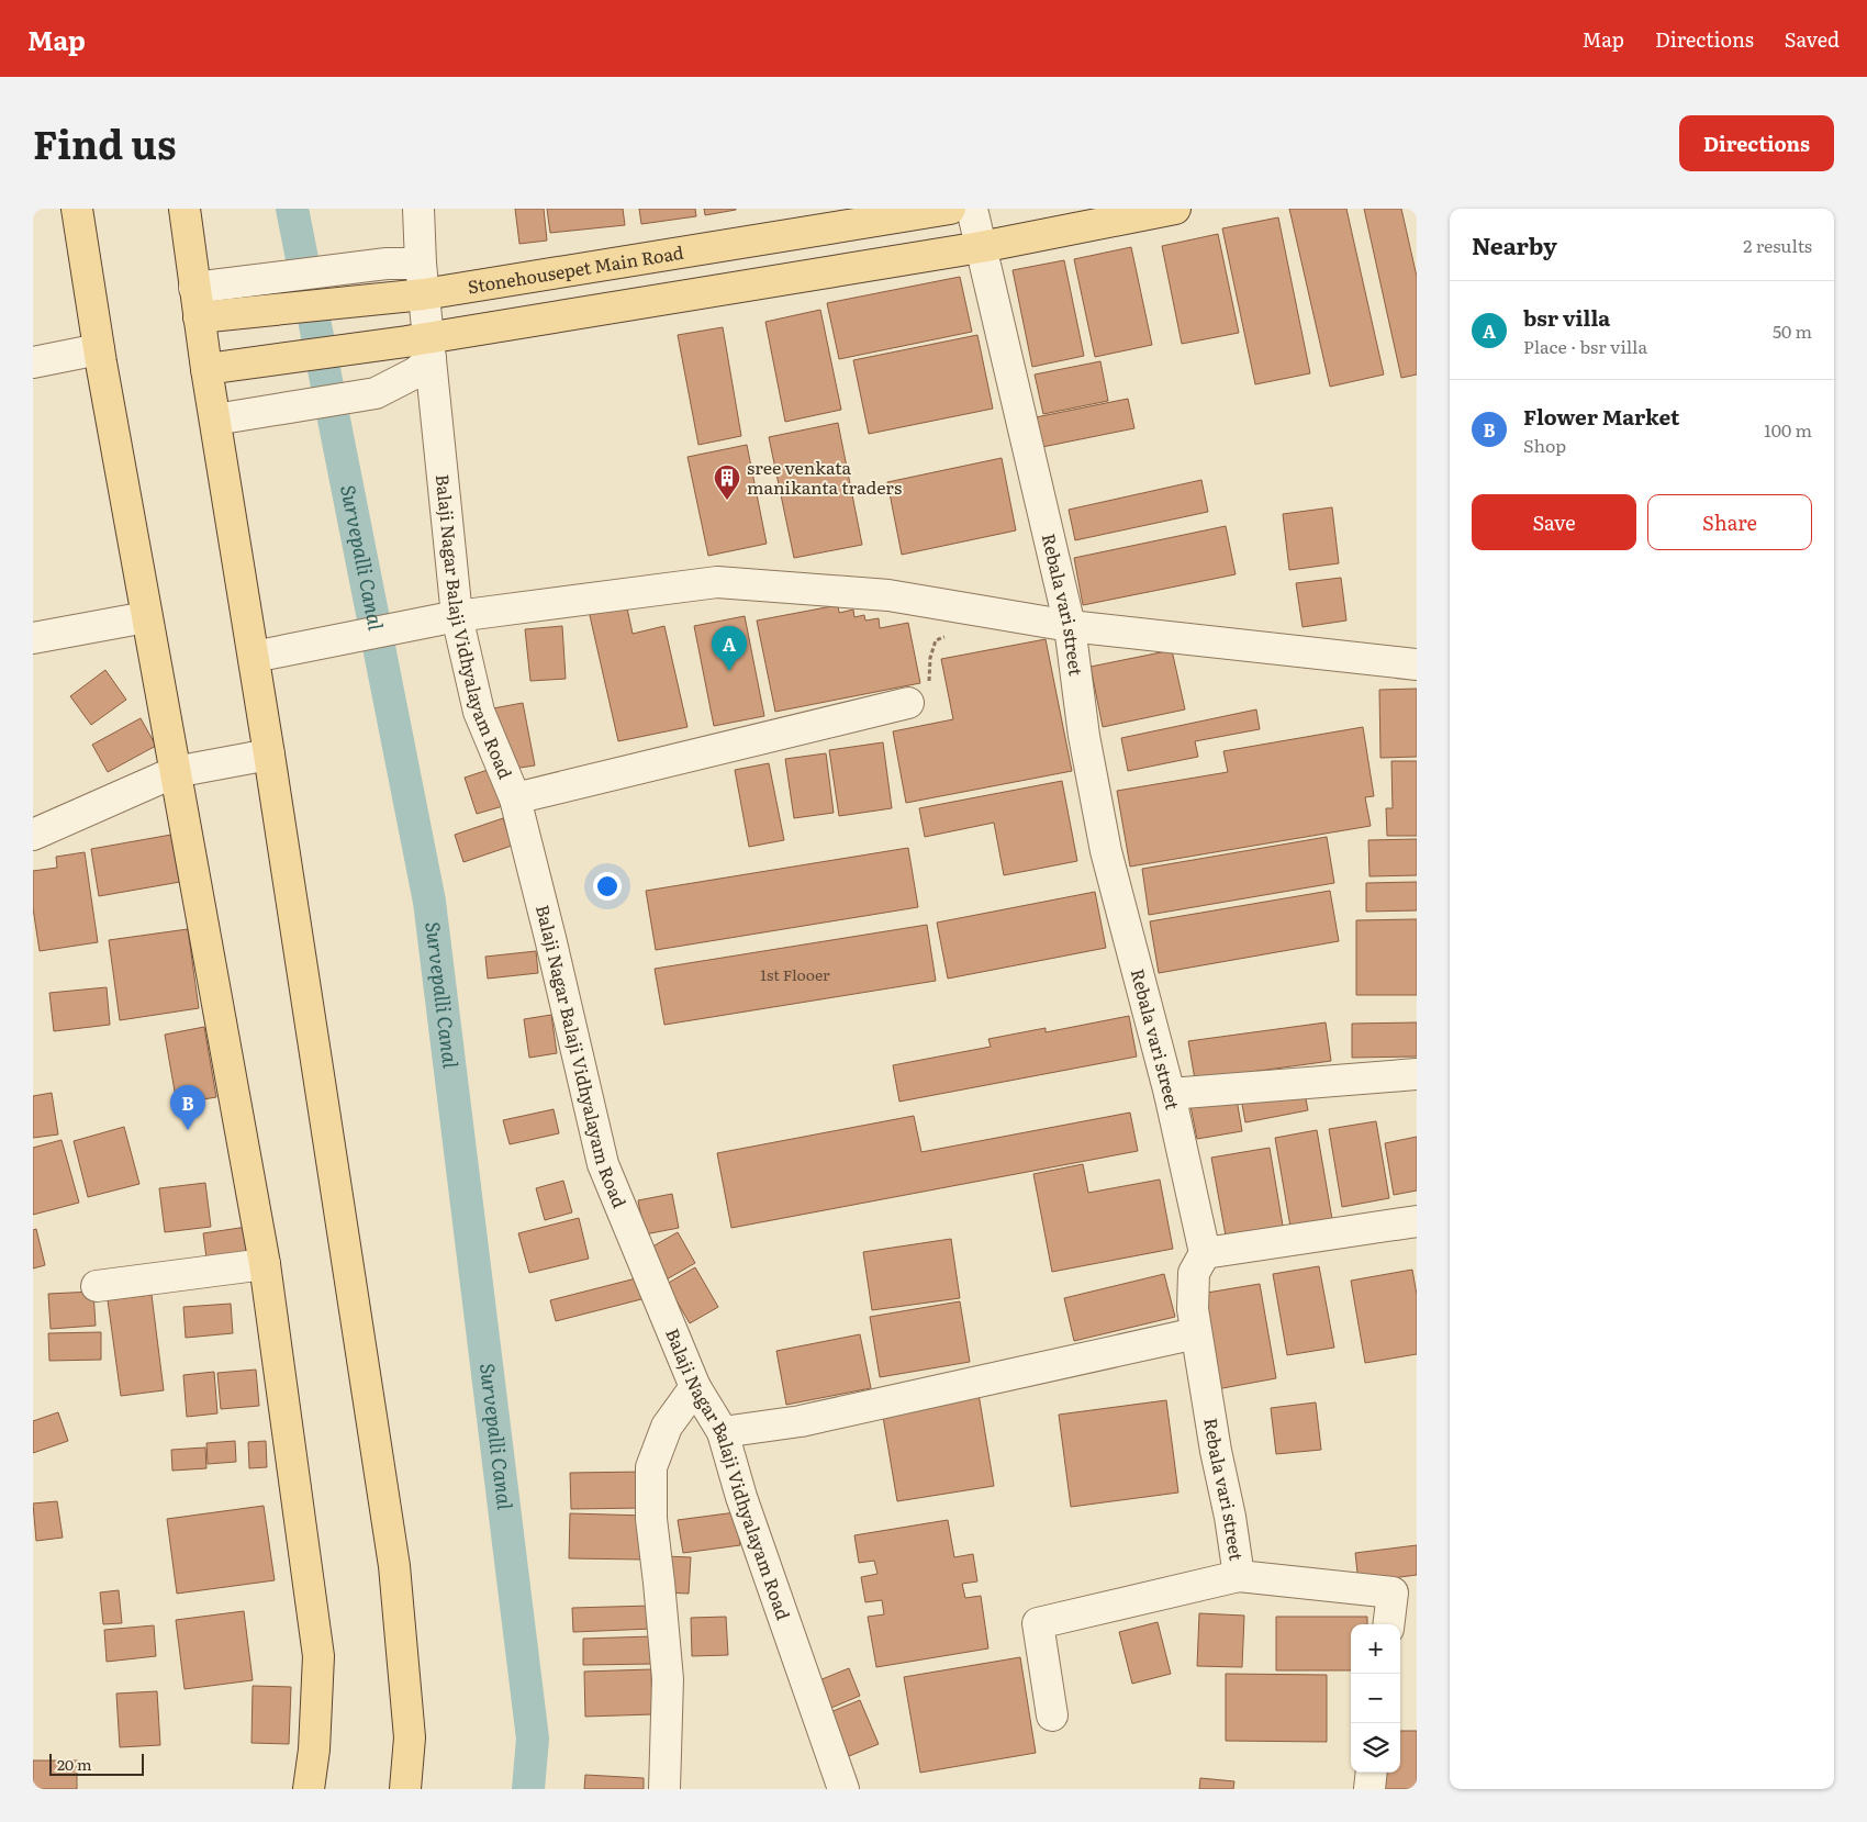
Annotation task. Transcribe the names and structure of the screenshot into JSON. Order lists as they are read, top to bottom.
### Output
{
  "streets": {
    "main road": ["Stonehousepet Main Road"],
    "street": ["Rebala vari street", "Balaji Nagar Balaji Vidhyalayam Road"]
  },
  "crossings": [
    ["Stonehousepet Main Road", "Balaji Nagar Balaji Vidhyalayam Road"]
  ],
  "water": ["Survepalli Canal"],
  "places": {
    "building": ["sree venkata manikanta traders"]
  },
  "house_numbers": ["1st Flooer"],
  "scale_bar": "20 m",
  "page": {
    "header": "Map",
    "nav": ["Map", "Directions", "Saved"],
    "title": "Find us",
    "buttons": [
      "Directions",
      ["Save", "Share"]
    ],
    "heading": ["Nearby", "2 results"],
    "list": [
      {
        "mark": "A",
        "name": "bsr villa",
        "note": "Place · bsr villa",
        "value": "50 m"
      },
      {
        "mark": "B",
        "name": "Flower Market",
        "note": "Shop",
        "value": "100 m"
      }
    ],
    "pins": ["A", "B"],
    "map_buttons": ["+", "−"],
    "scale": "20 m"
  }
}
